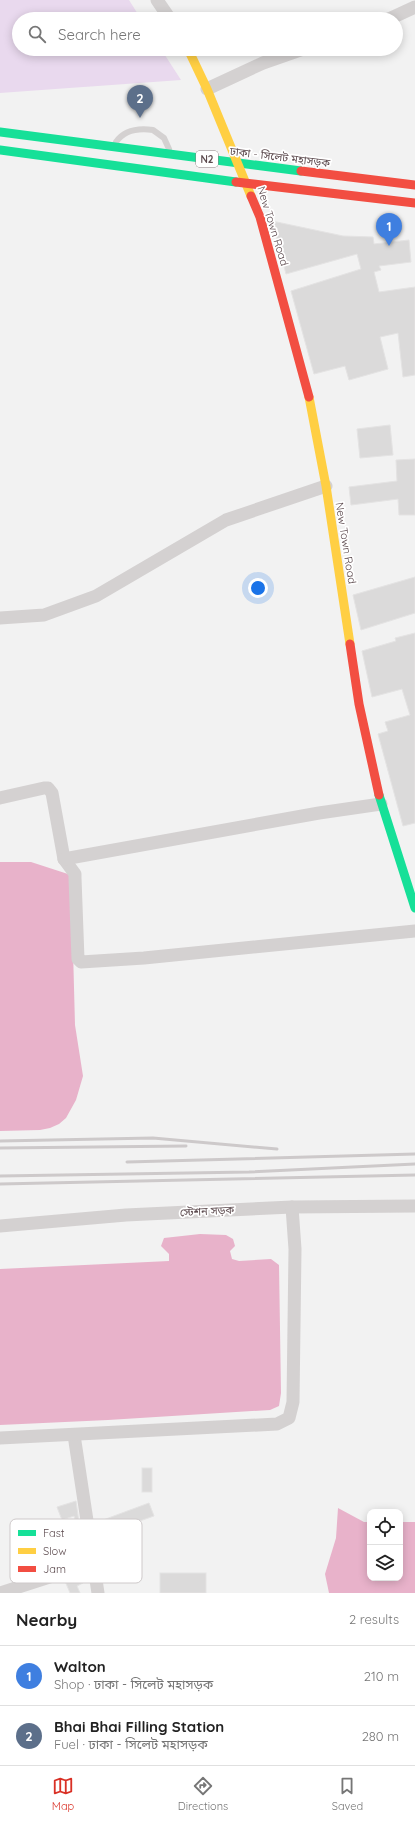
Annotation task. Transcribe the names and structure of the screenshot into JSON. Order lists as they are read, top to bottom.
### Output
{
  "streets": {
    "main road": ["ঢাকা - সিলেট মহাসড়ক", "N2", "New Town Road"],
    "street": ["স্টেশন সড়ক"]
  },
  "crossings": [
    ["ঢাকা - সিলেট মহাসড়ক", "New Town Road"]
  ],
  "legend": ["Fast", "Slow", "Jam"],
  "page": {
    "search": "Search here",
    "pins": ["2", "1"],
    "heading": ["Nearby", "2 results"],
    "list": [
      {
        "mark": "1",
        "name": "Walton",
        "note": "Shop · ঢাকা - সিলেট মহাসড়ক",
        "value": "210 m"
      },
      {
        "mark": "2",
        "name": "Bhai Bhai Filling Station",
        "note": "Fuel · ঢাকা - সিলেট মহাসড়ক",
        "value": "280 m"
      }
    ],
    "nav": ["Map", "Directions", "Saved"]
  }
}
